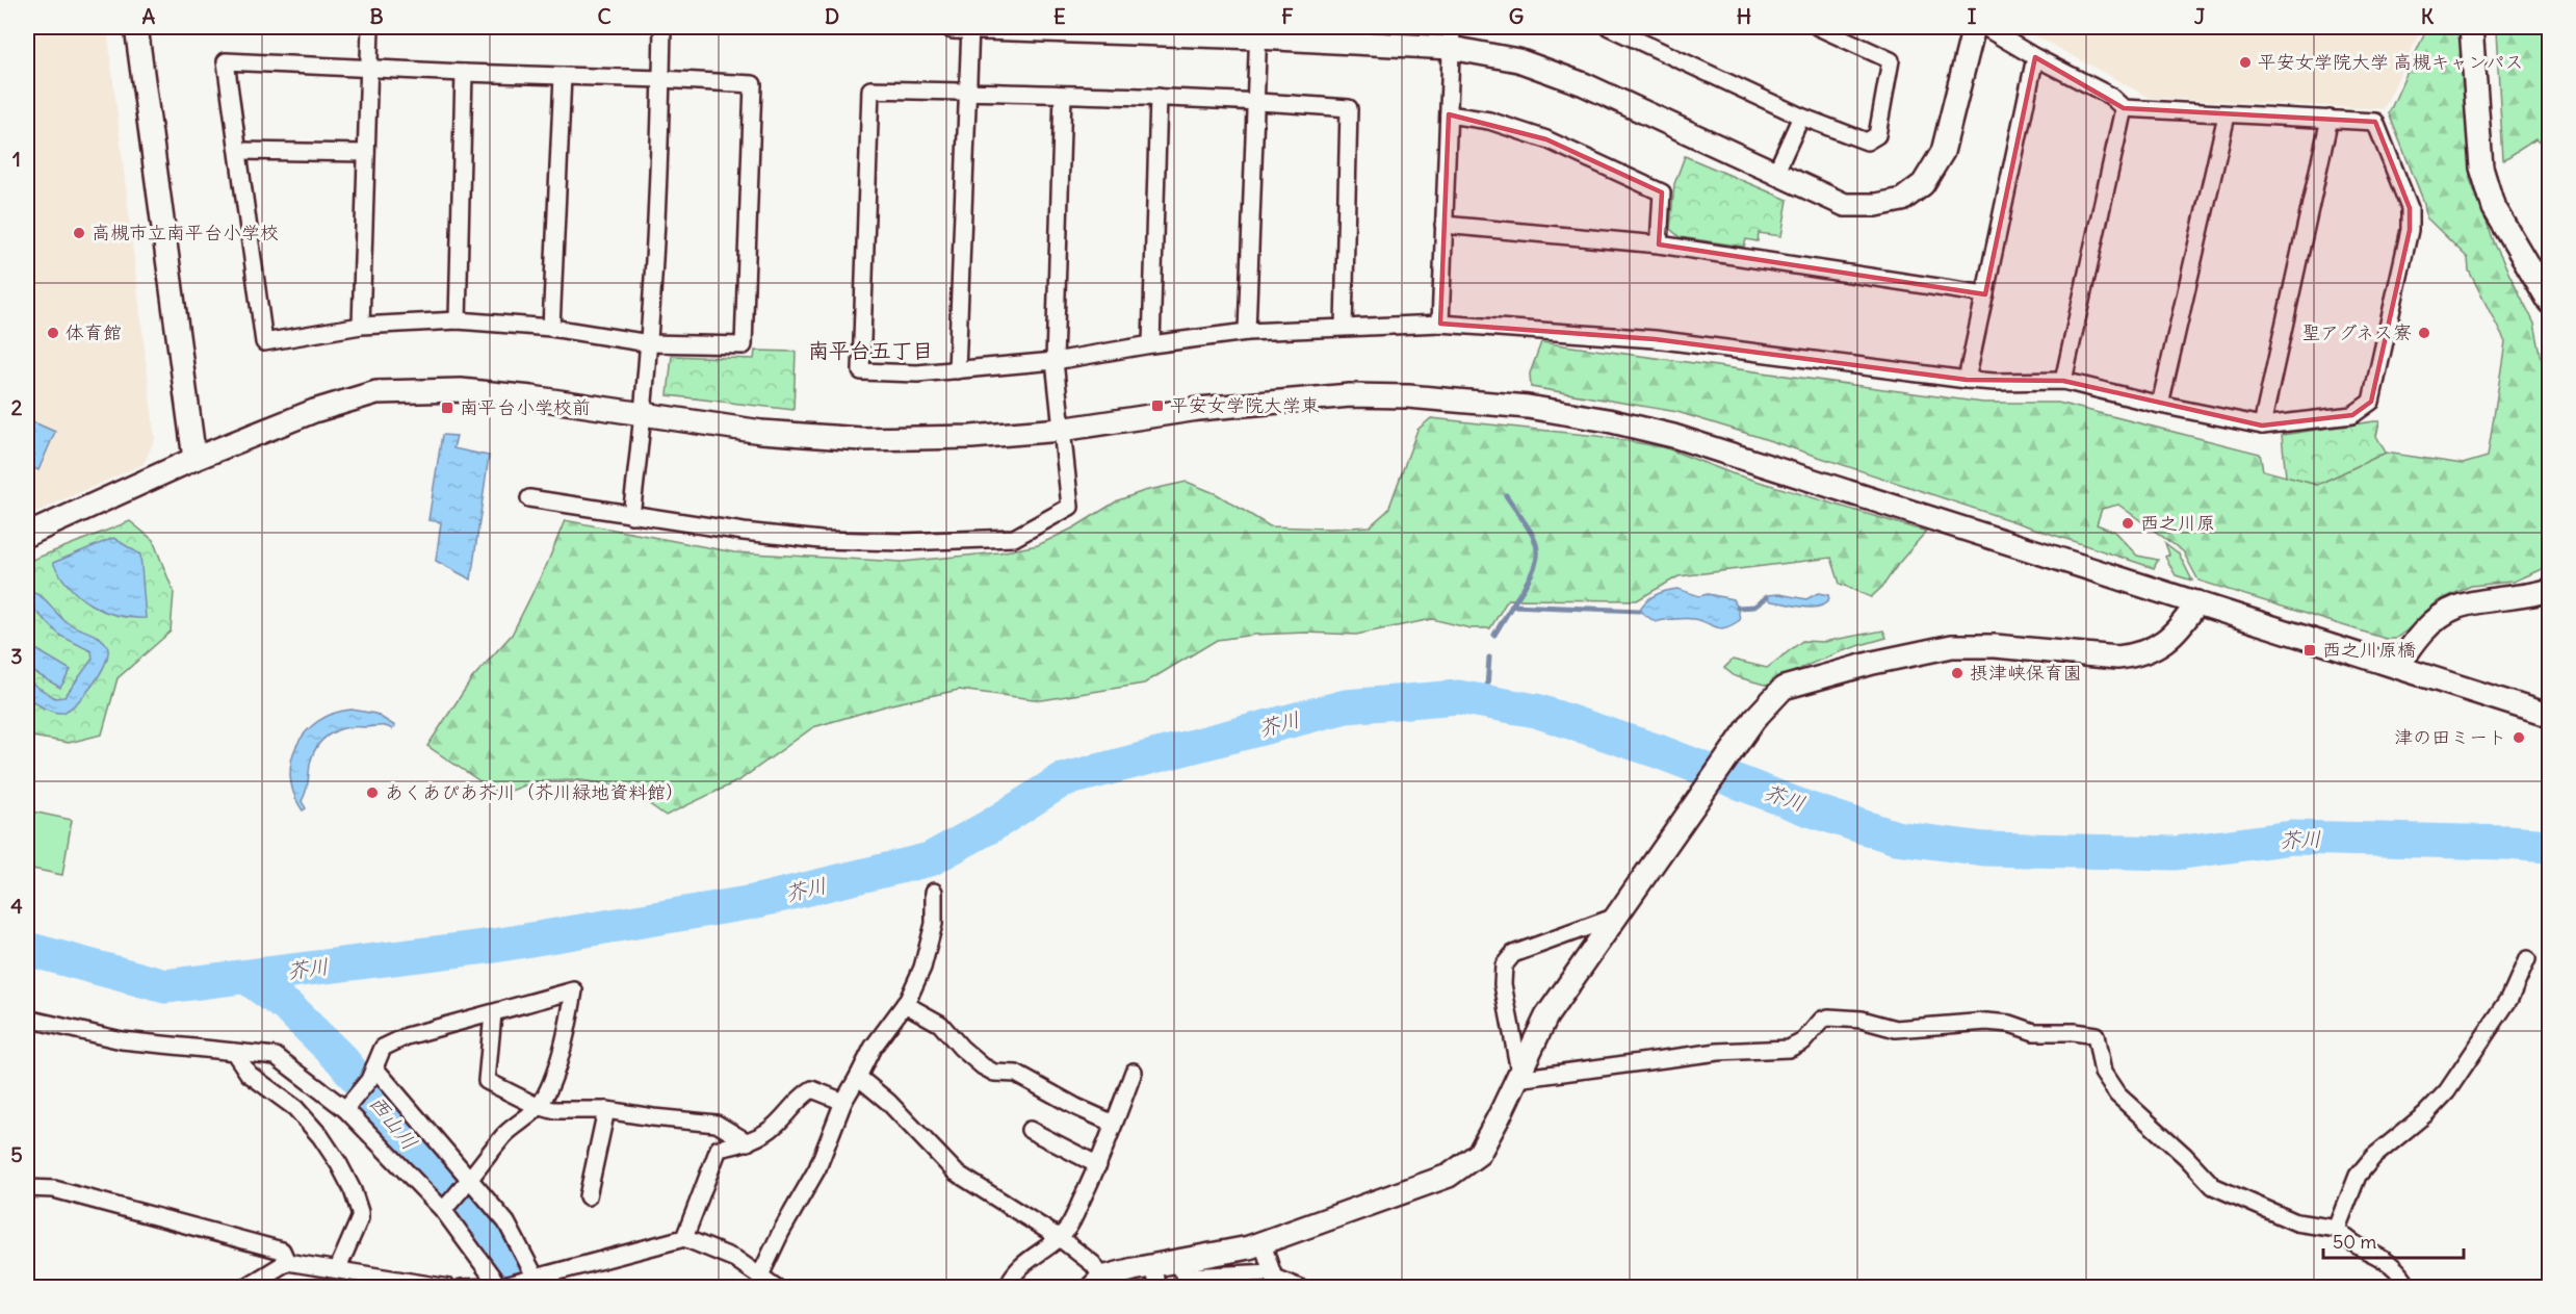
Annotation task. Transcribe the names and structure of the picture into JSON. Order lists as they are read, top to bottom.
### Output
{
  "districts": ["南平台五丁目"],
  "water": ["芥川", "西山川"],
  "places": {
    "other": [
      "平安女学院大学 高槻キャンパス",
      "高槻市立南平台小学校",
      "体育館",
      "聖アグネス寮",
      "西之川原",
      "摂津峡保育園",
      "津の田ミート",
      "あくあぴあ芥川（芥川緑地資料館）"
    ],
    "transit": ["平安女学院大学東", "南平台小学校前", "西之川原橋"]
  },
  "scale_bar": "50 m",
  "grid": {
    "columns": [
      "A",
      "B",
      "C",
      "D",
      "E",
      "F",
      "G",
      "H",
      "I",
      "J",
      "K"
    ],
    "rows": [
      "1",
      "2",
      "3",
      "4",
      "5"
    ]
  }
}
